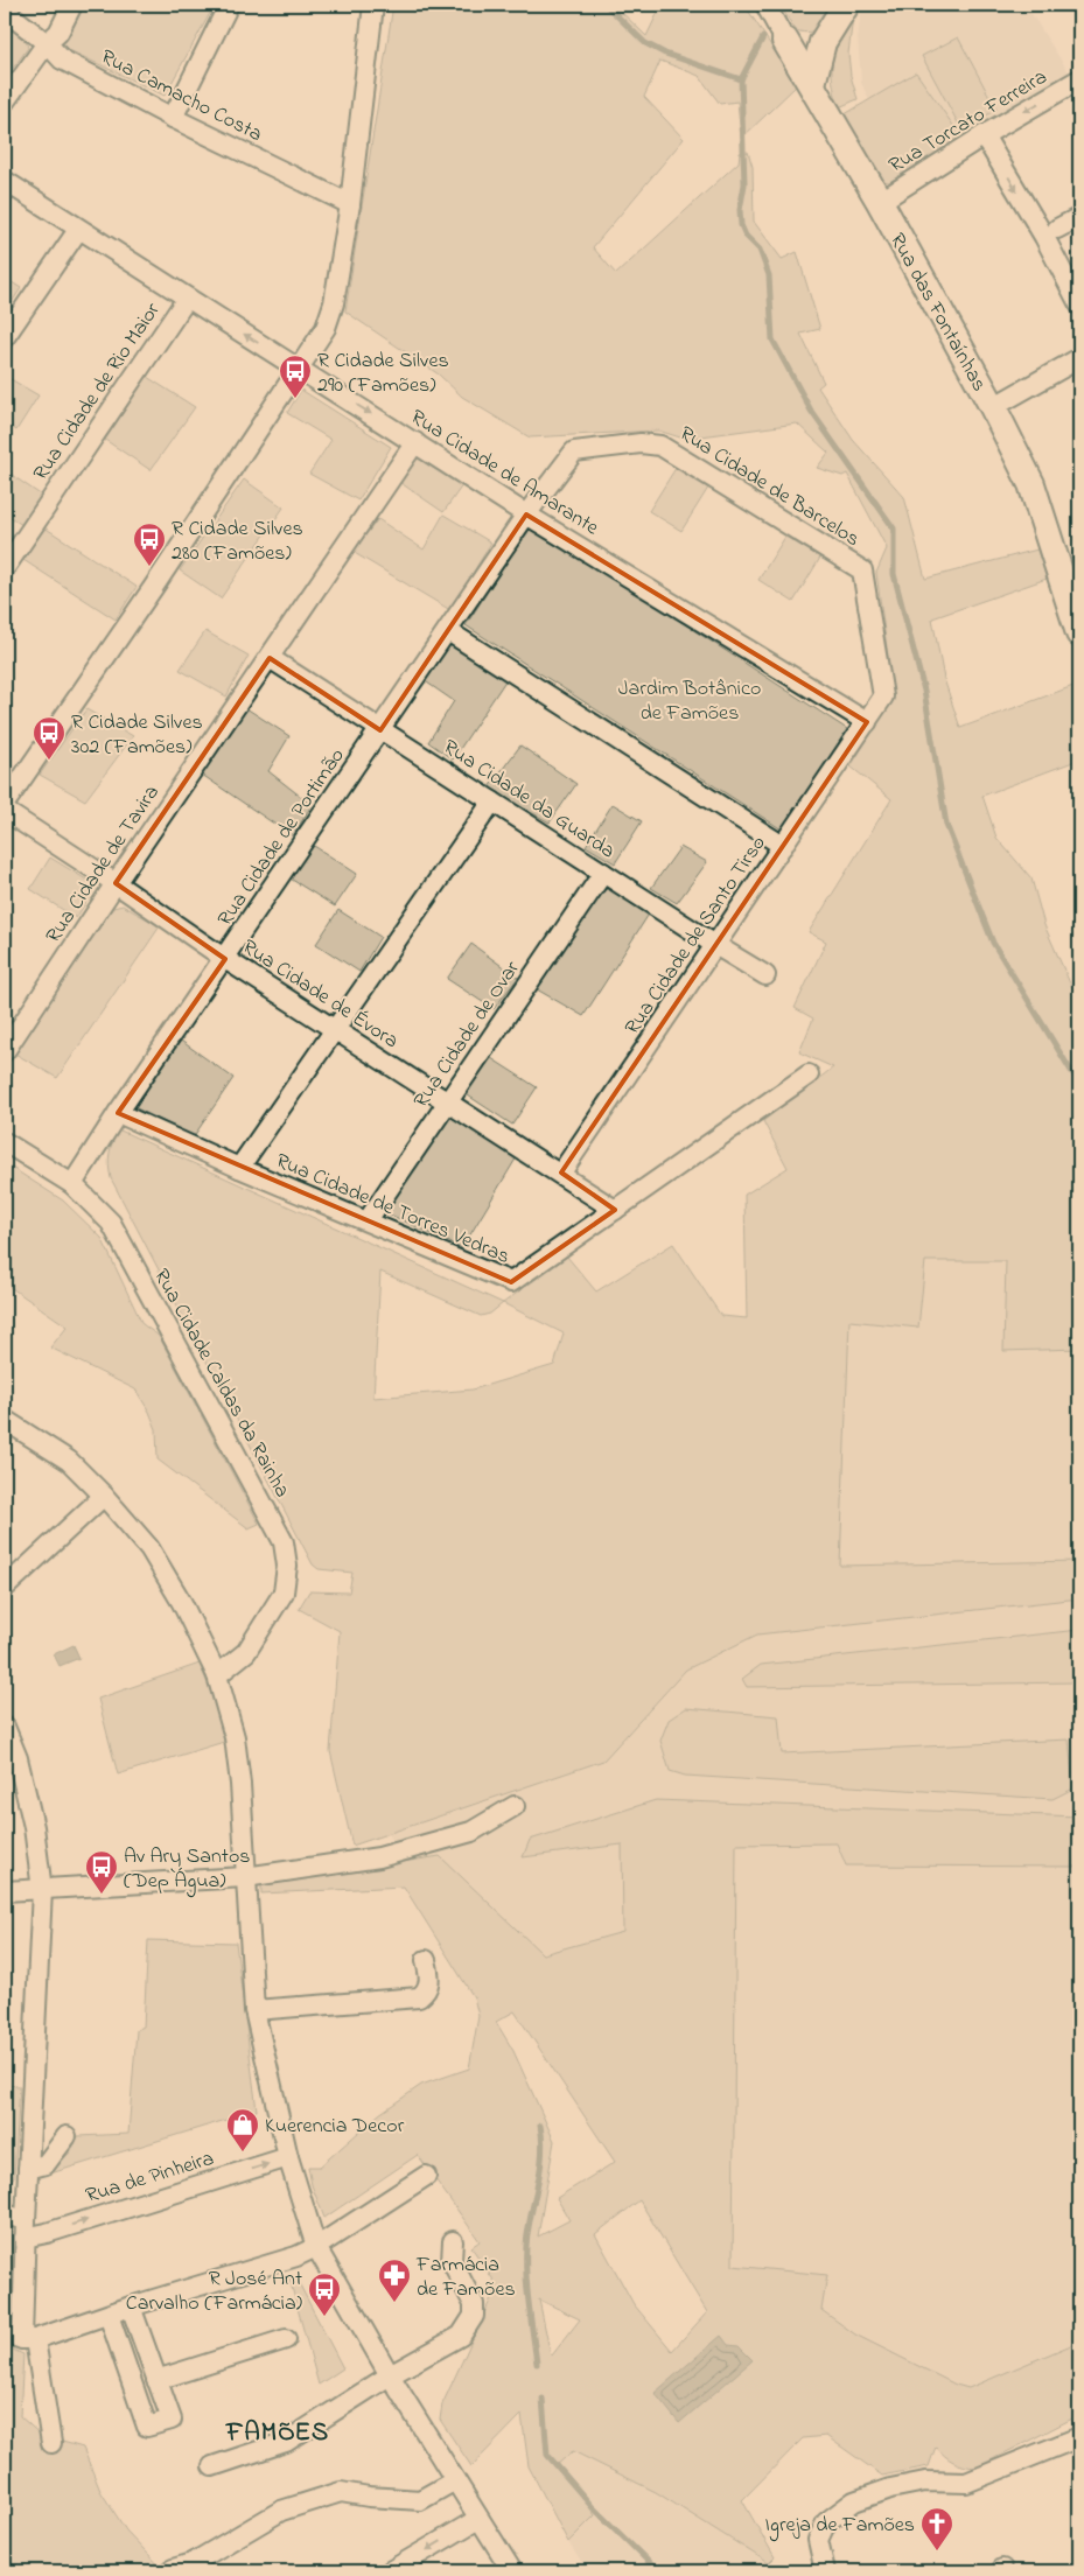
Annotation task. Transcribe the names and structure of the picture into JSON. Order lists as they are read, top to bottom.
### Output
{
  "streets": {
    "street": [
      "Rua Camacho Costa",
      "Rua Torcato Ferreira",
      "Rua das Fontaínhas",
      "Rua Cidade de Rio Maior",
      "Rua Cidade de Amarante",
      "Rua Cidade de Barcelos",
      "Rua Cidade da Guarda",
      "Rua Cidade de Portimão",
      "Rua Cidade de Tavira",
      "Rua Cidade de Santo Tirso",
      "Rua Cidade de Évora",
      "Rua Cidade de Ovar",
      "Rua Cidade de Torres Vedras",
      "Rua Cidade Caldas da Rainha",
      "Rua de Pinheira"
    ]
  },
  "crossings": [
    ["Rua Torcato Ferreira", "Rua das Fontaínhas"],
    ["Rua Cidade de Rio Maior", "Rua Cidade de Amarante"],
    ["Rua Cidade de Amarante", "Rua Cidade de Barcelos"],
    ["Rua Cidade de Amarante", "Rua Cidade de Portimão"],
    ["Rua Cidade de Amarante", "Rua Cidade de Tavira"],
    ["Rua Cidade de Amarante", "Rua Cidade de Santo Tirso"],
    ["Rua Cidade de Barcelos", "Rua Cidade de Portimão"],
    ["Rua Cidade de Barcelos", "Rua Cidade de Santo Tirso"],
    ["Rua Cidade da Guarda", "Rua Cidade de Portimão"],
    ["Rua Cidade da Guarda", "Rua Cidade de Tavira"],
    ["Rua Cidade da Guarda", "Rua Cidade de Santo Tirso"],
    ["Rua Cidade da Guarda", "Rua Cidade de Ovar"],
    ["Rua Cidade de Portimão", "Rua Cidade de Évora"],
    ["Rua Cidade de Portimão", "Rua Cidade de Torres Vedras"],
    ["Rua Cidade de Portimão", "Rua Cidade Caldas da Rainha"],
    ["Rua Cidade de Tavira", "Rua Cidade de Évora"],
    ["Rua Cidade de Santo Tirso", "Rua Cidade de Évora"],
    ["Rua Cidade de Évora", "Rua Cidade de Ovar"],
    ["Rua Cidade de Évora", "Rua Cidade de Torres Vedras"],
    ["Rua Cidade de Ovar", "Rua Cidade de Torres Vedras"]
  ],
  "one_way": ["Rua Torcato Ferreira"],
  "districts": ["FAMÕES"],
  "parks": ["Jardim Botânico de Famões"],
  "places": {
    "bus stop": [
      "R Cidade Silves 290 (Famões)",
      "R Cidade Silves 280 (Famões)",
      "R Cidade Silves 302 (Famões)",
      "Av Ary Santos (Dep Água)",
      "R José Ant Carvalho (Farmácia)"
    ],
    "shop": ["Kuerencia Decor"],
    "pharmacy": ["Farmácia de Famões"],
    "church": ["Igreja de Famões"]
  }
}
